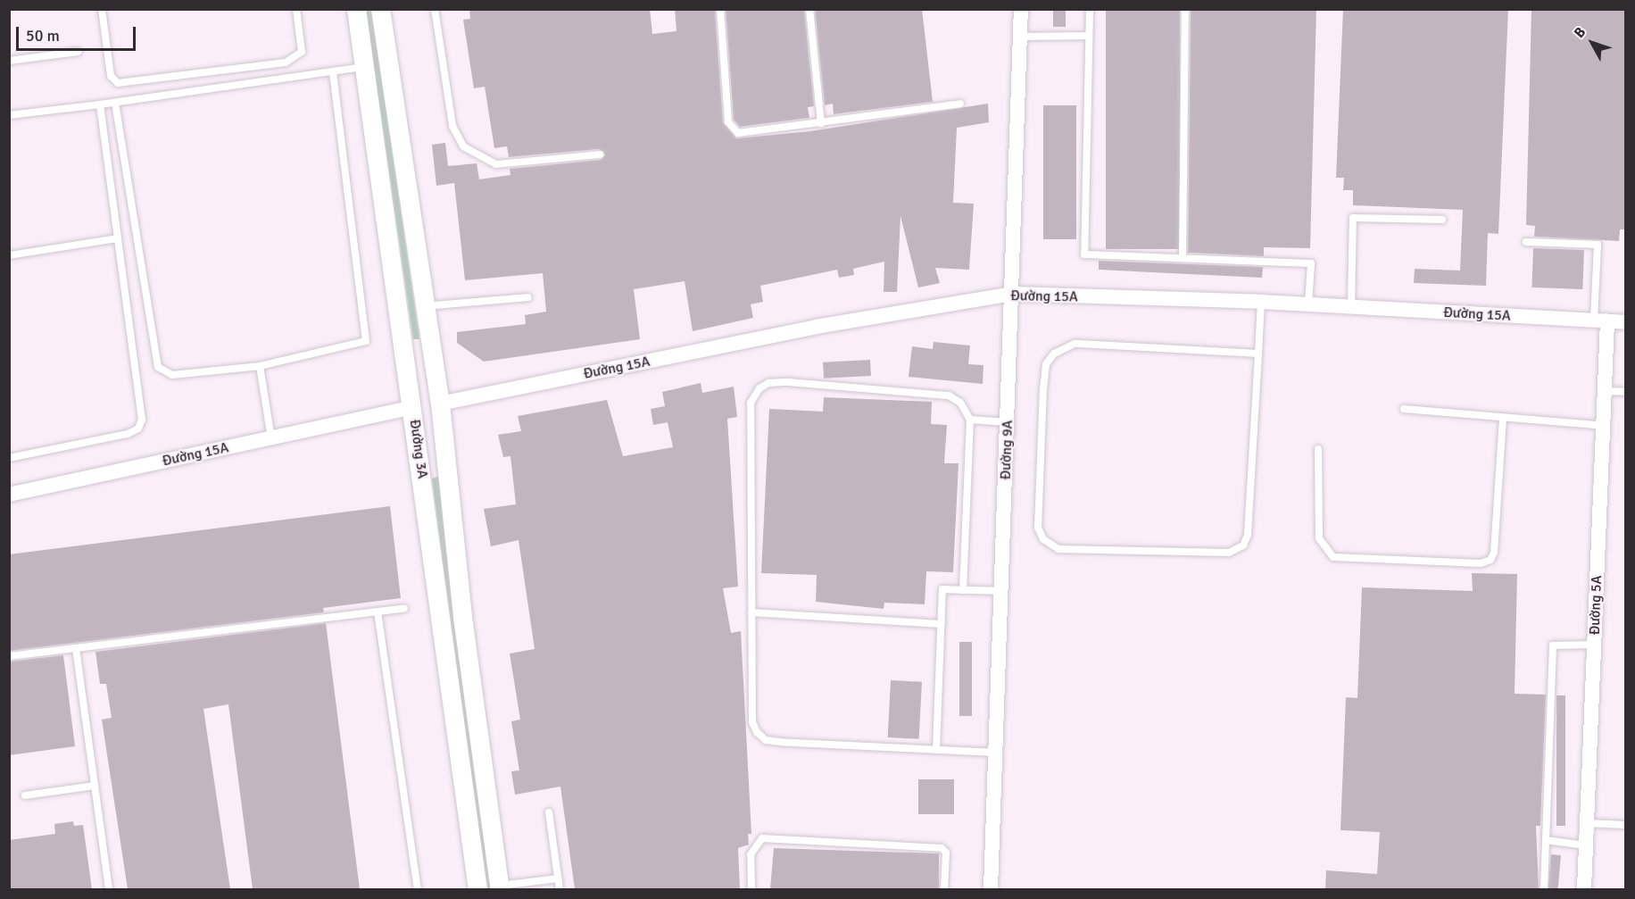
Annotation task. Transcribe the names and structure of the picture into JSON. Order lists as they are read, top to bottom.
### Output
{
  "streets": {
    "street": [
      "Đường 15A",
      "Đường 3A",
      "Đường 9A",
      "Đường 5A"
    ]
  },
  "crossings": [
    ["Đường 15A", "Đường 3A"],
    ["Đường 15A", "Đường 9A"],
    ["Đường 15A", "Đường 5A"]
  ],
  "scale_bar": "50 m",
  "north": "top left"
}
